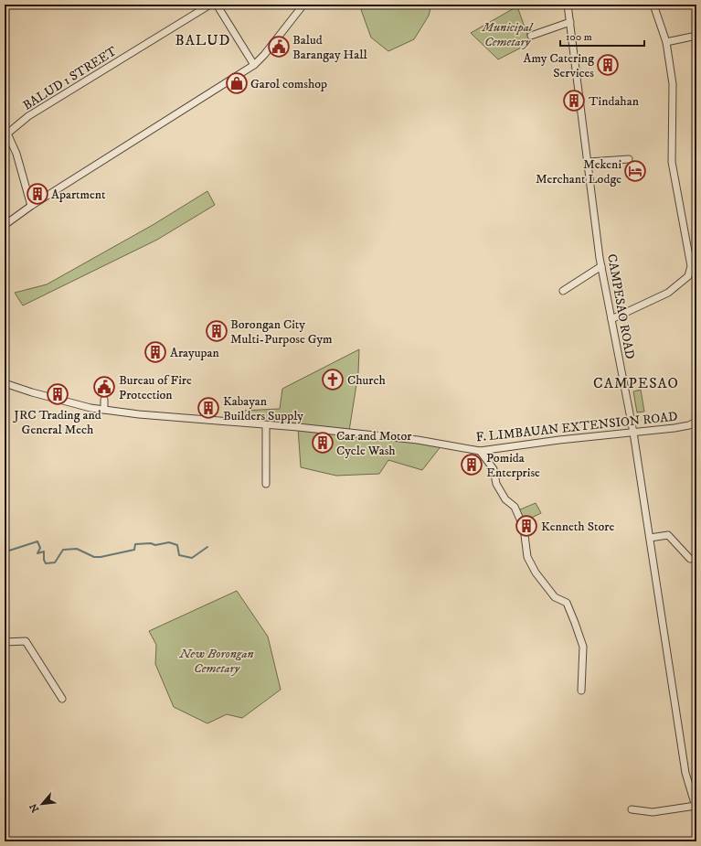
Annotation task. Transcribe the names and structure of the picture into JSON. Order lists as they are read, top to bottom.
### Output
{
  "streets": {
    "street": ["BALUD 1 STREET", "CAMPESAO ROAD", "F. LIMBAUAN EXTENSION ROAD"]
  },
  "crossings": [
    ["CAMPESAO ROAD", "F. LIMBAUAN EXTENSION ROAD"]
  ],
  "districts": ["BALUD", "CAMPESAO"],
  "parks": ["Municipal Cemetary", "New Borongan Cemetary"],
  "places": {
    "public building": ["Balud Barangay Hall", "Bureau of Fire Protection"],
    "building": [
      "Amy Catering Services",
      "Tindahan",
      "Apartment",
      "Borongan City Multi-Purpose Gym",
      "Arayupan",
      "JRC Trading and General Mech",
      "Kabayan Builders Supply",
      "Car and Motor Cycle Wash",
      "Pomida Enterprise",
      "Kenneth Store"
    ],
    "shop": ["Garol comshop"],
    "hotel": ["Mekeni Merchant Lodge"],
    "church": ["Church"]
  },
  "scale_bar": "100 m",
  "north": "bottom left"
}
